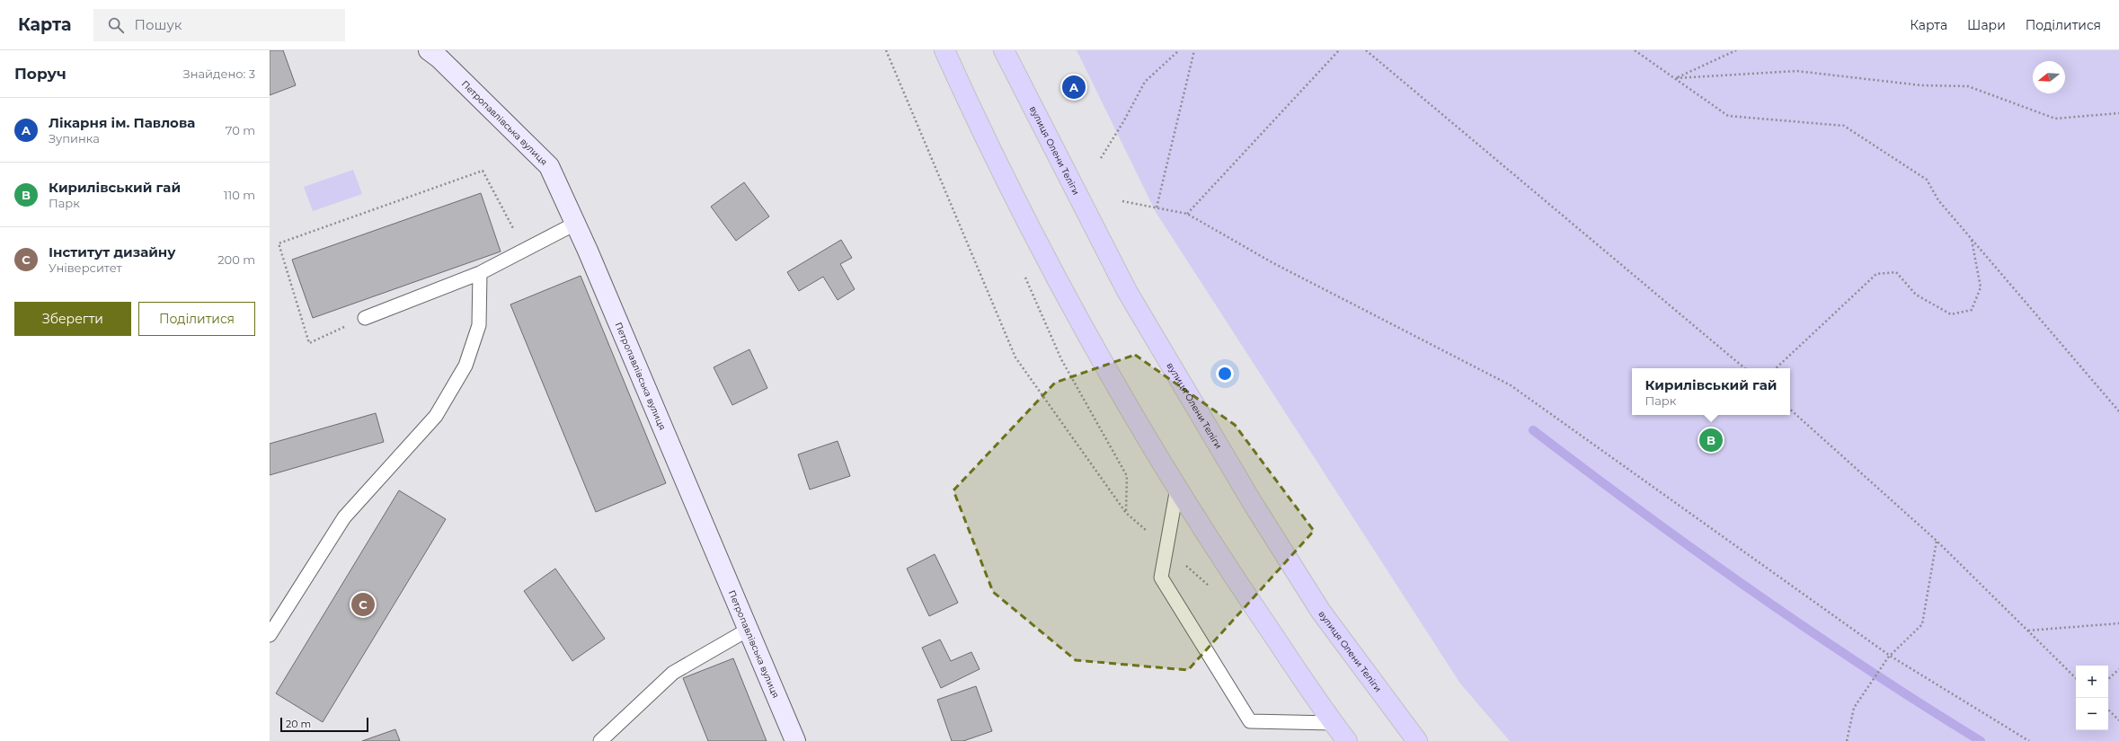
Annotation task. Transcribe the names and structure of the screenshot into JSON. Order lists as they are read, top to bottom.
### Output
{
  "streets": {
    "main road": ["вулиця Олени Теліги"],
    "street": ["Петропавлівська вулиця"]
  },
  "scale_bar": "20 m",
  "north": "left",
  "page": {
    "header": "Карта",
    "search": "Пошук",
    "nav": ["Карта", "Шари", "Поділитися"],
    "heading": ["Поруч", "Знайдено: 3"],
    "pins": ["A", "B", "C"],
    "list": [
      {
        "mark": "A",
        "name": "Лікарня ім. Павлова",
        "note": "Зупинка",
        "value": "70 m"
      },
      {
        "mark": "B",
        "name": "Кирилівський гай",
        "note": "Парк",
        "value": "110 m"
      },
      {
        "mark": "C",
        "name": "Інститут дизайну",
        "note": "Університет",
        "value": "200 m"
      }
    ],
    "buttons": ["Зберегти", "Поділитися"],
    "popup": ["Кирилівський гай", "Парк"],
    "map_buttons": ["+", "−"],
    "scale": "20 m"
  }
}
